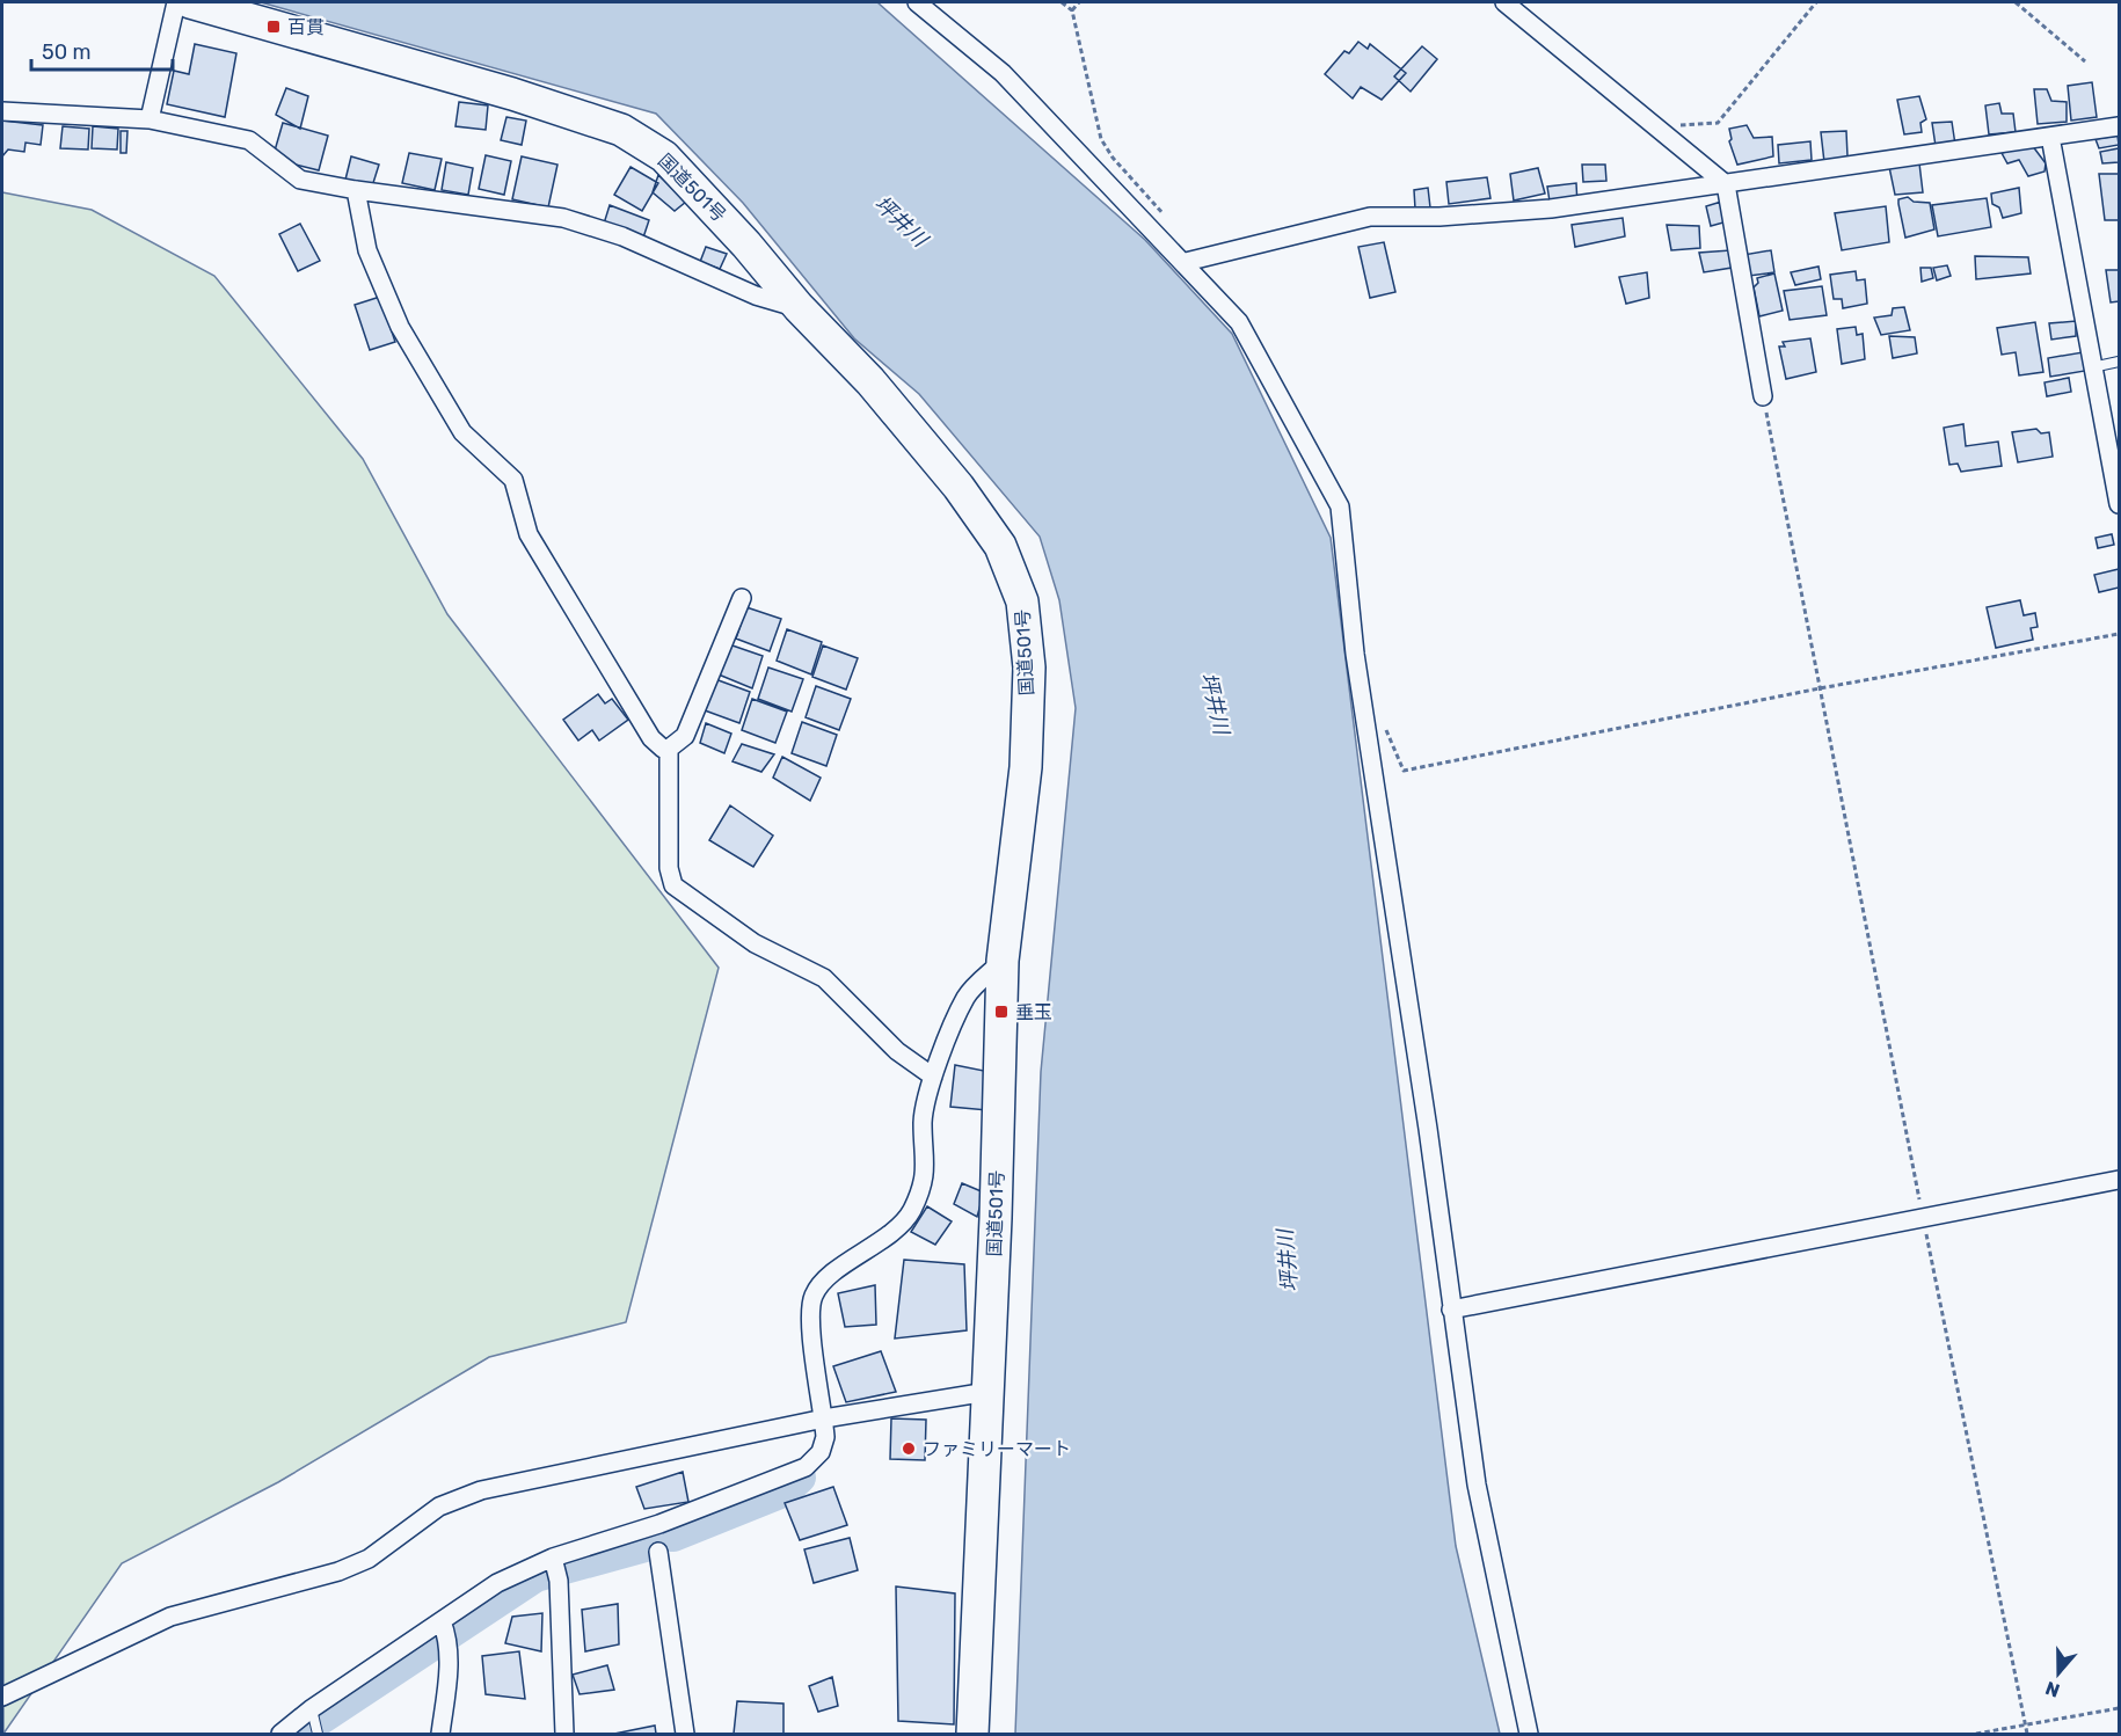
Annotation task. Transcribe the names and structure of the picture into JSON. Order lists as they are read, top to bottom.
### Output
{
  "streets": {
    "highway": ["国道501号"]
  },
  "water": ["坪井川"],
  "places": {
    "transit": ["百貫", "垂玉"],
    "other": ["ファミリーマート"]
  },
  "scale_bar": "50 m",
  "north": "bottom"
}
